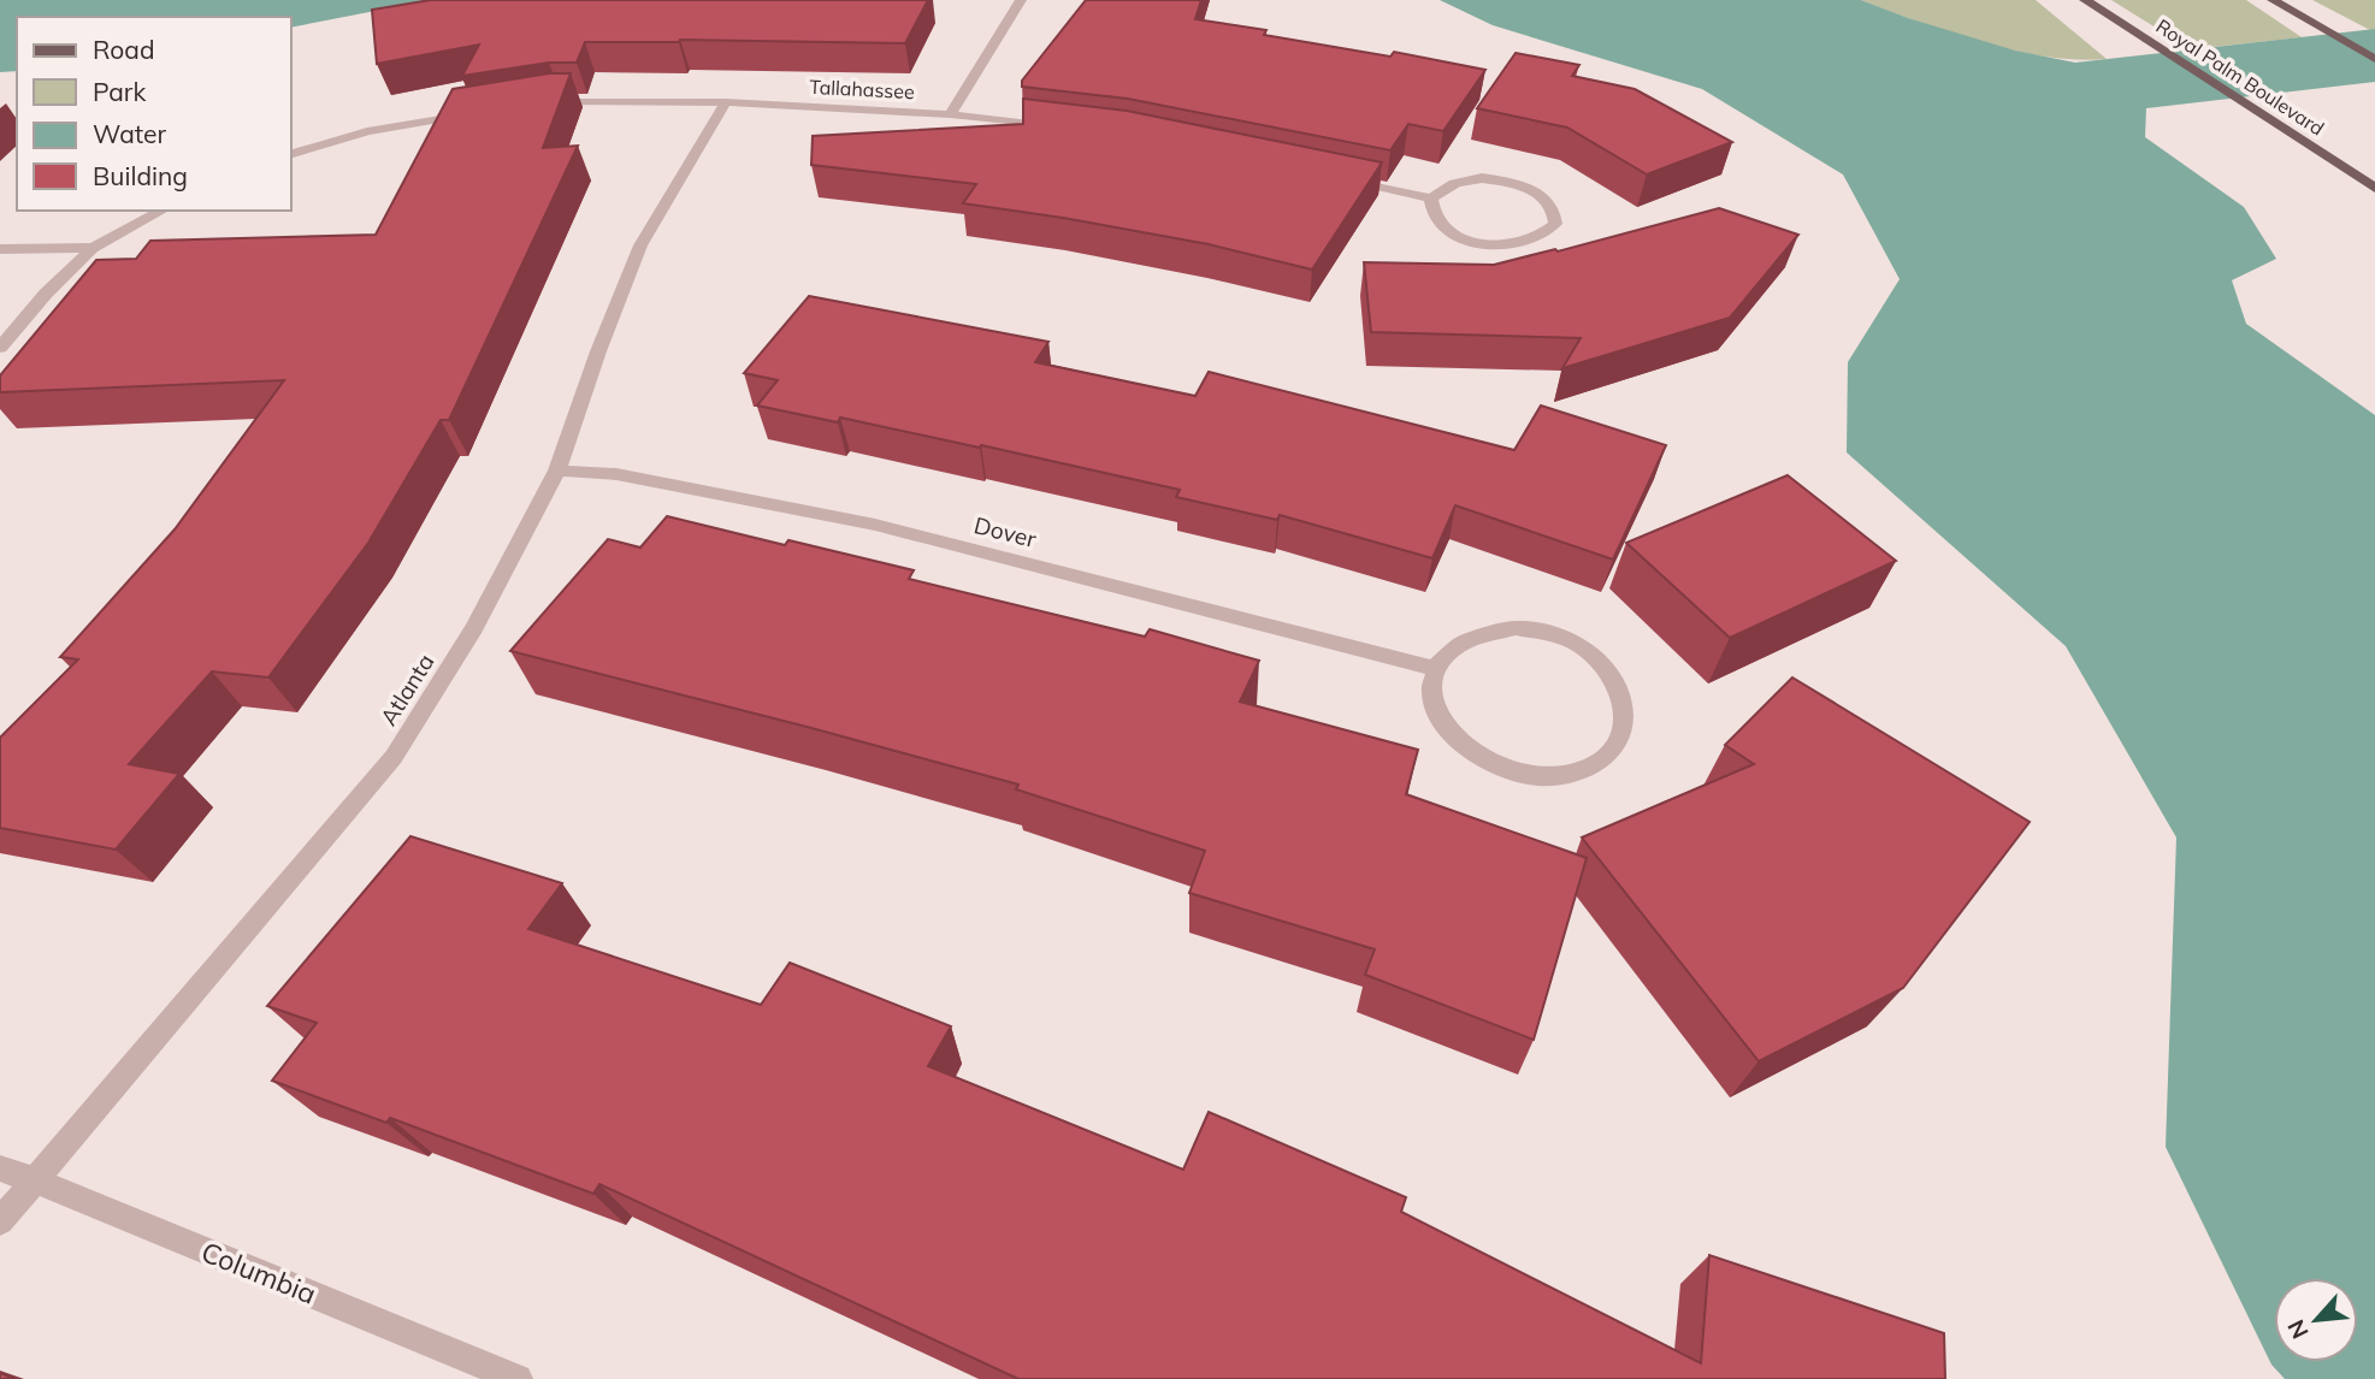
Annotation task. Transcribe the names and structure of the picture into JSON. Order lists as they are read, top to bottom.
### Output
{
  "streets": {
    "main road": ["Royal Palm Boulevard"],
    "street": [
      "Tallahassee",
      "Dover",
      "Atlanta",
      "Columbia"
    ]
  },
  "crossings": [
    ["Tallahassee", "Atlanta"],
    ["Dover", "Atlanta"],
    ["Atlanta", "Columbia"]
  ],
  "legend": [
    "Road",
    "Park",
    "Water",
    "Building"
  ],
  "north": "bottom left"
}
